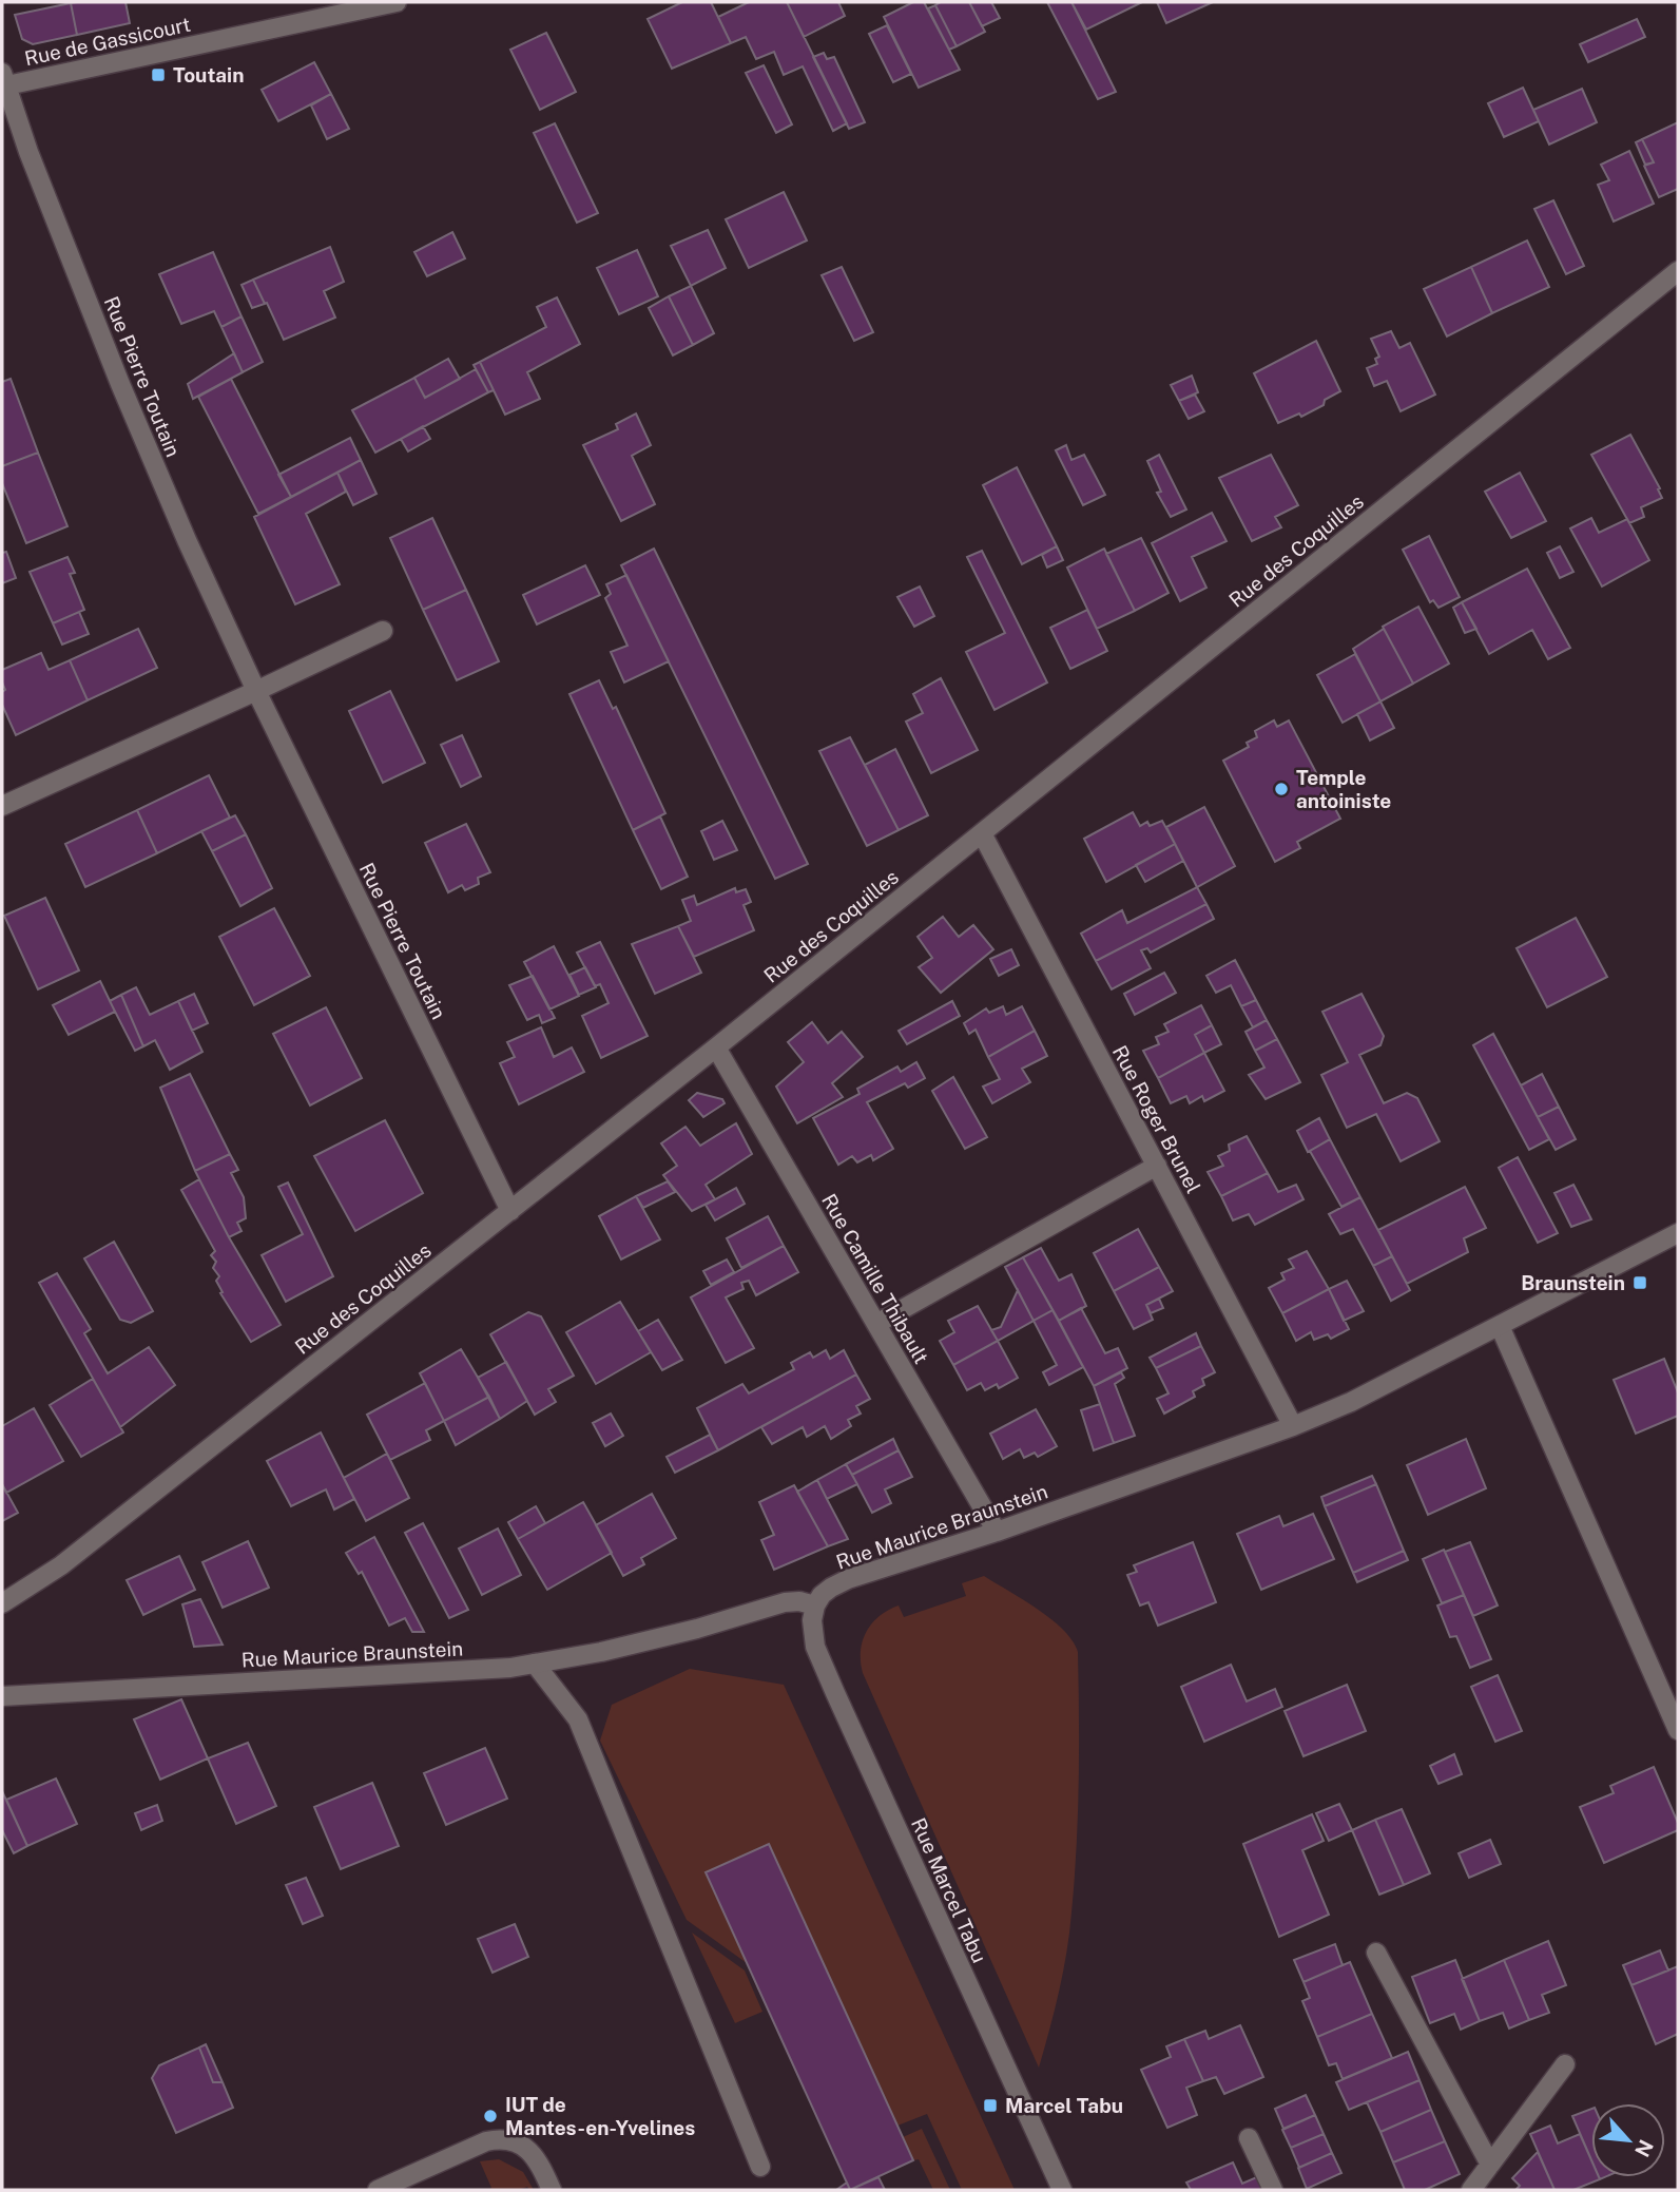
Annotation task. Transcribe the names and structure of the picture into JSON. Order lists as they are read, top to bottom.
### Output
{
  "streets": {
    "street": [
      "Rue de Gassicourt",
      "Rue Pierre Toutain",
      "Rue des Coquilles",
      "Rue Roger Brunel",
      "Rue Camille Thibault",
      "Rue Maurice Braunstein",
      "Rue Marcel Tabu"
    ]
  },
  "crossings": [
    ["Rue de Gassicourt", "Rue Pierre Toutain"],
    ["Rue Pierre Toutain", "Rue des Coquilles"],
    ["Rue des Coquilles", "Rue Roger Brunel"],
    ["Rue des Coquilles", "Rue Camille Thibault"],
    ["Rue Roger Brunel", "Rue Maurice Braunstein"],
    ["Rue Camille Thibault", "Rue Maurice Braunstein"],
    ["Rue Maurice Braunstein", "Rue Marcel Tabu"]
  ],
  "places": {
    "transit": ["Toutain", "Braunstein", "Marcel Tabu"],
    "other": ["Temple antoiniste", "IUT de Mantes-en-Yvelines"]
  },
  "north": "bottom right"
}
